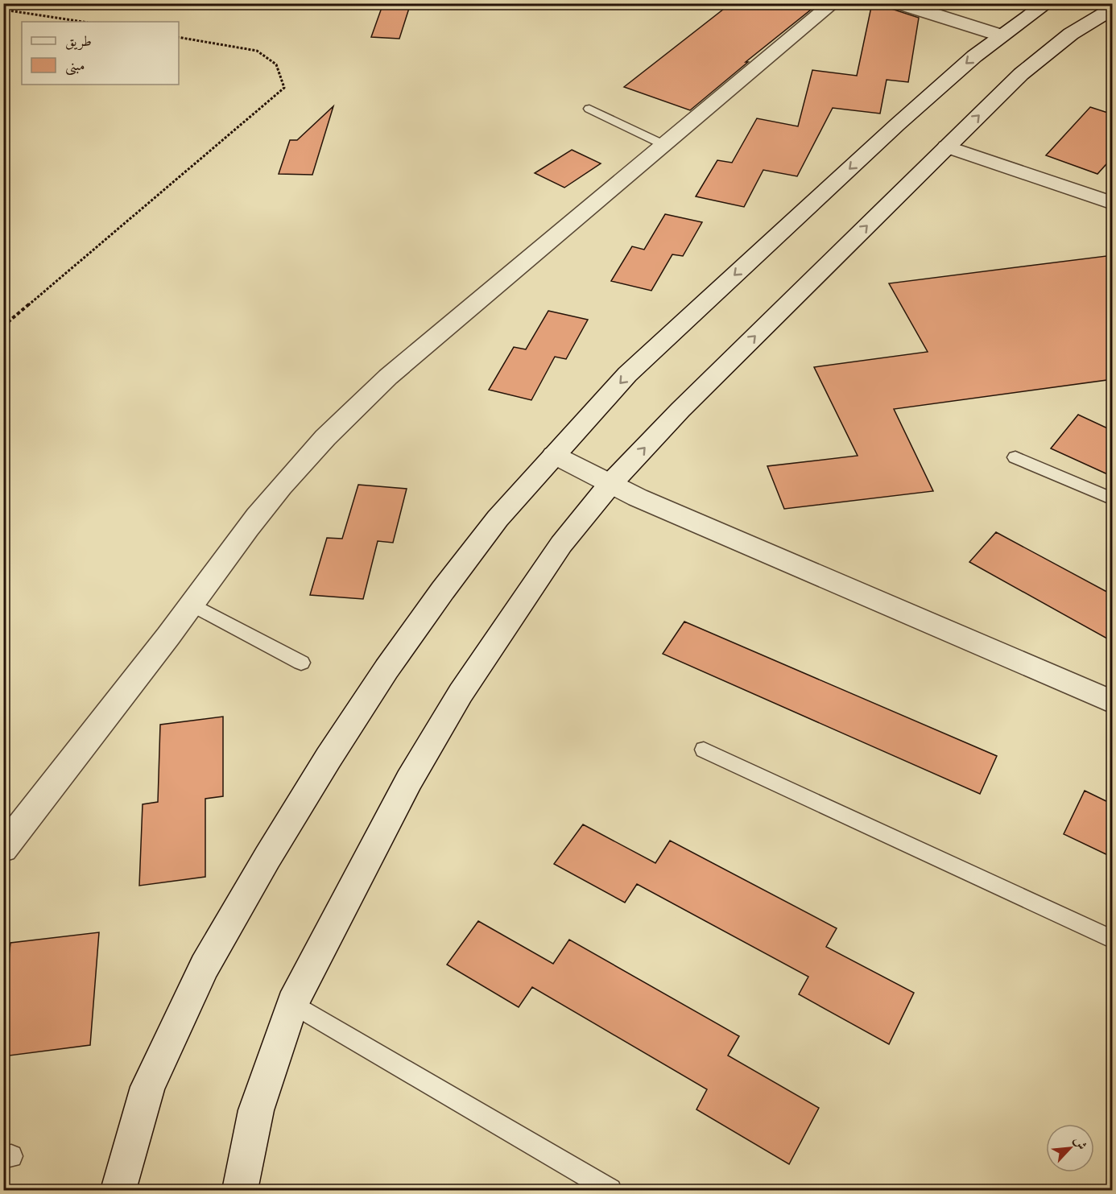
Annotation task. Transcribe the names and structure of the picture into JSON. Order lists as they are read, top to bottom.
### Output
{
  "legend": ["طريق", "مبنى"],
  "north": "top right"
}
